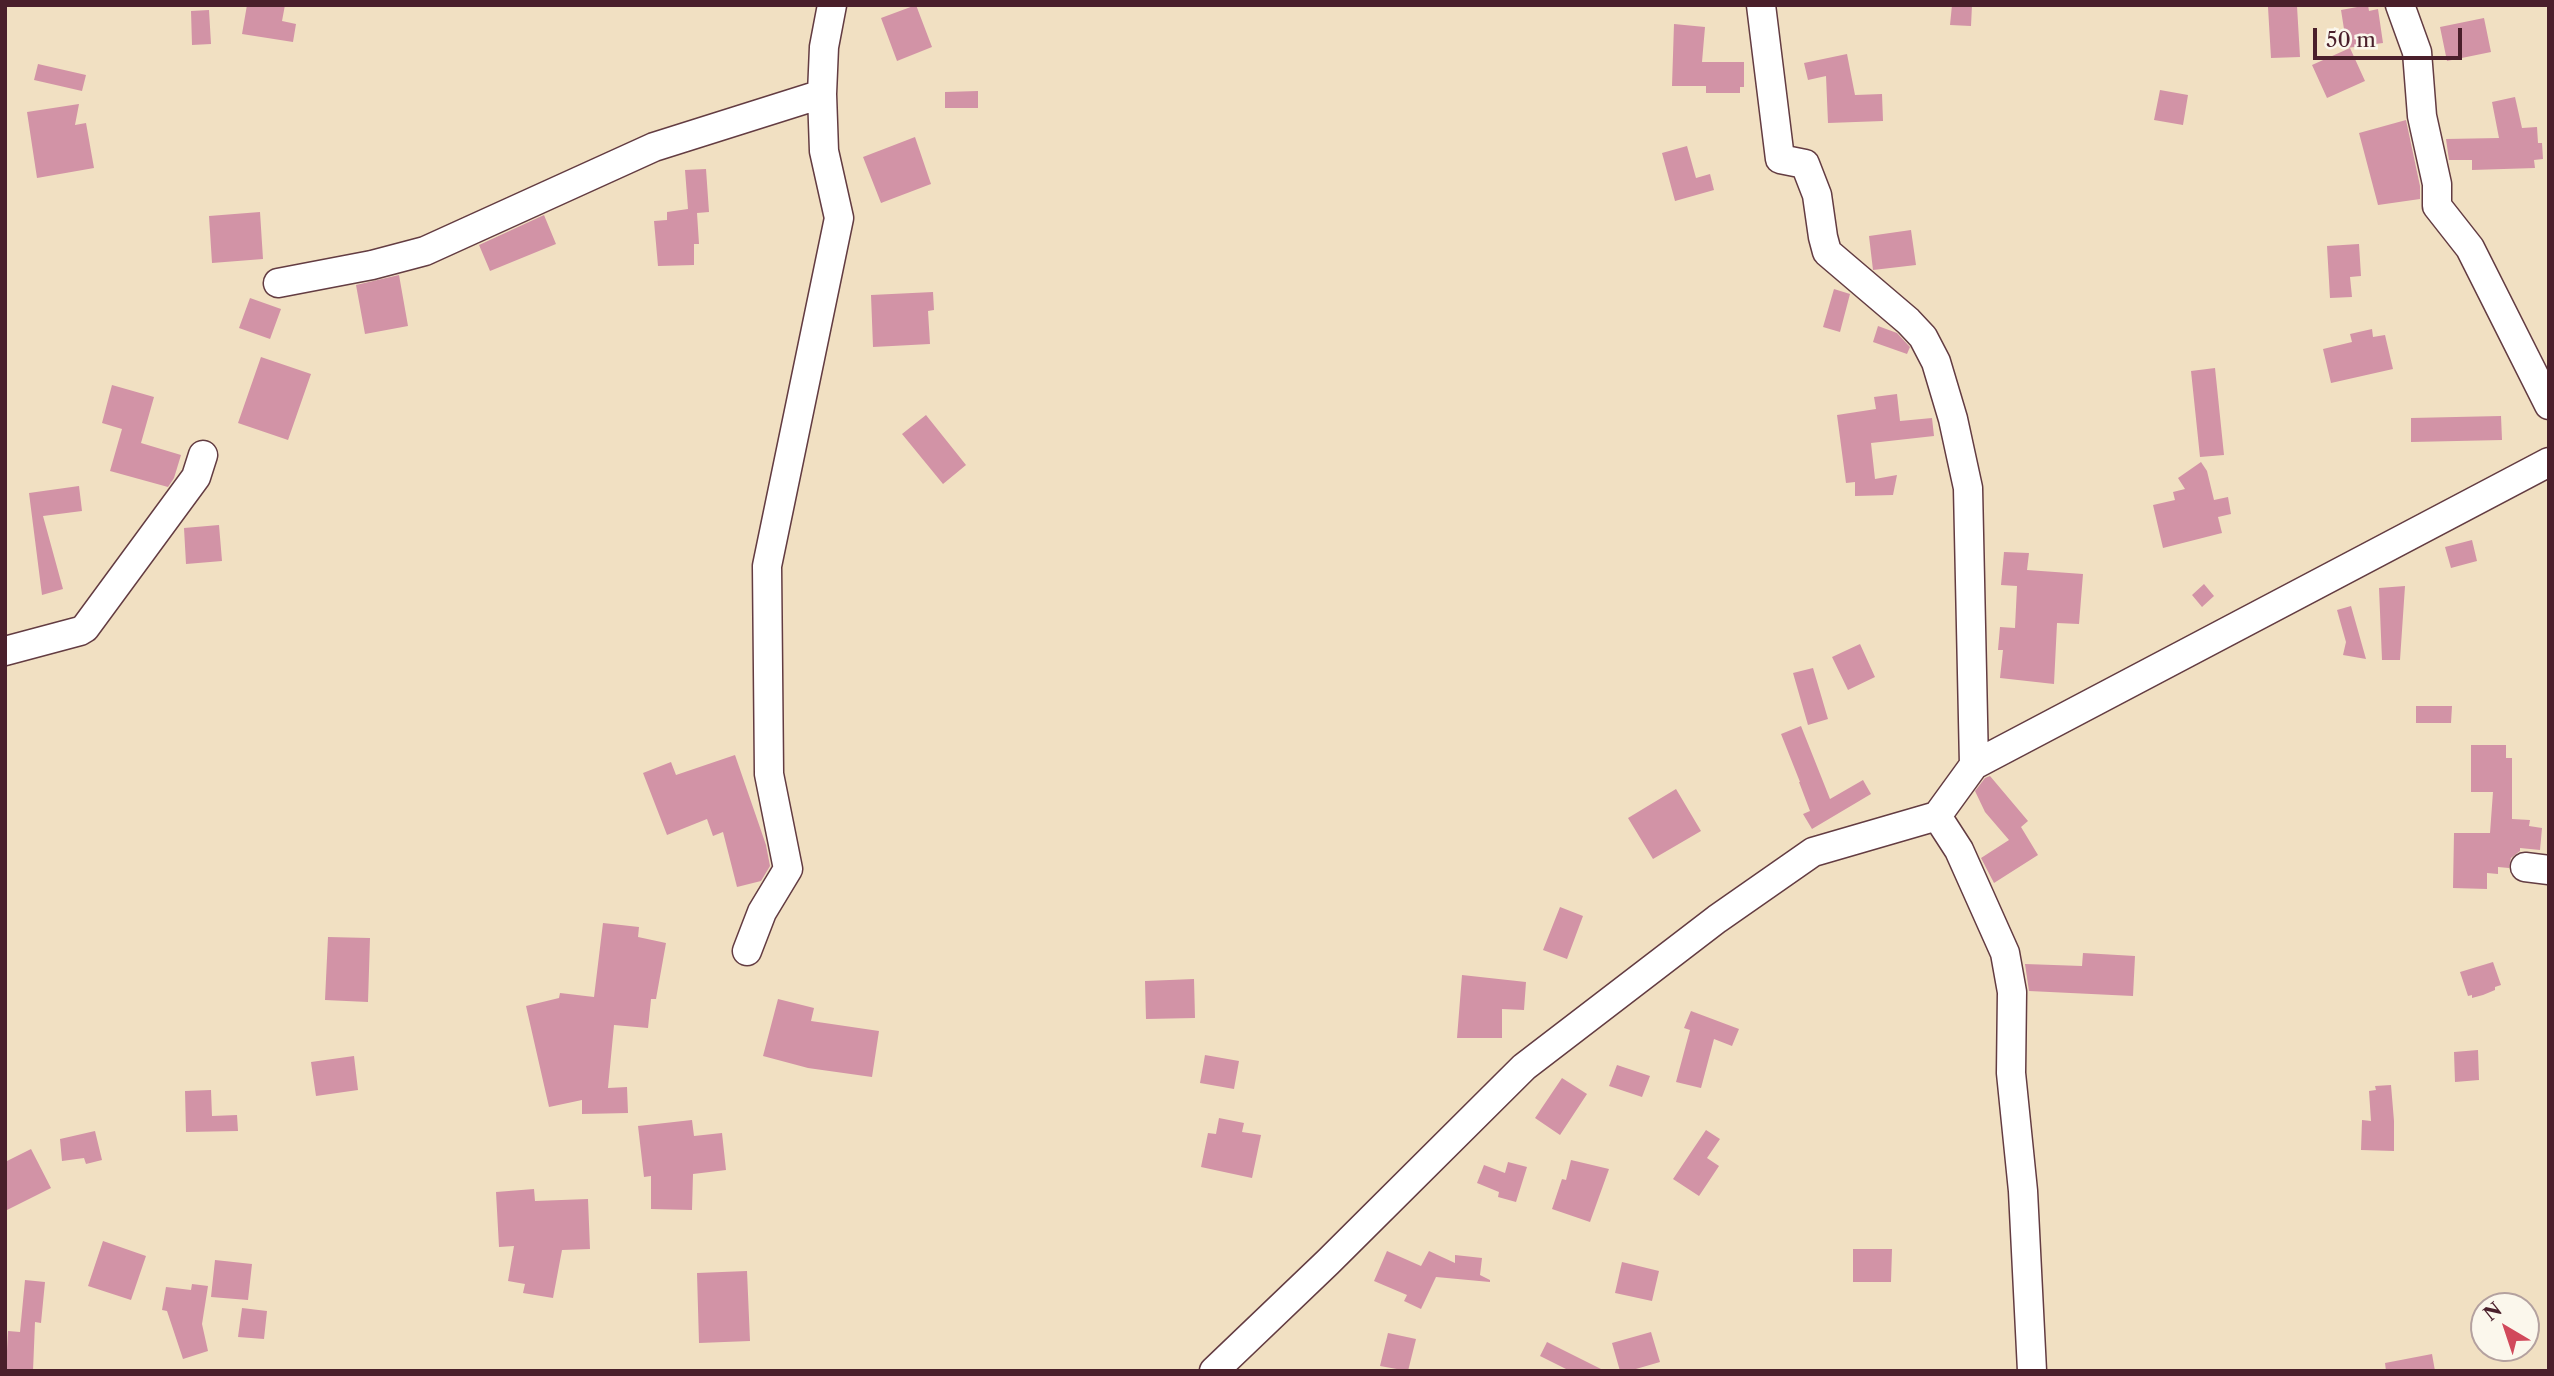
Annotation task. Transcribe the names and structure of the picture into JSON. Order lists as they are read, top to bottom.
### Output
{
  "scale_bar": "50 m",
  "north": "top left"
}
